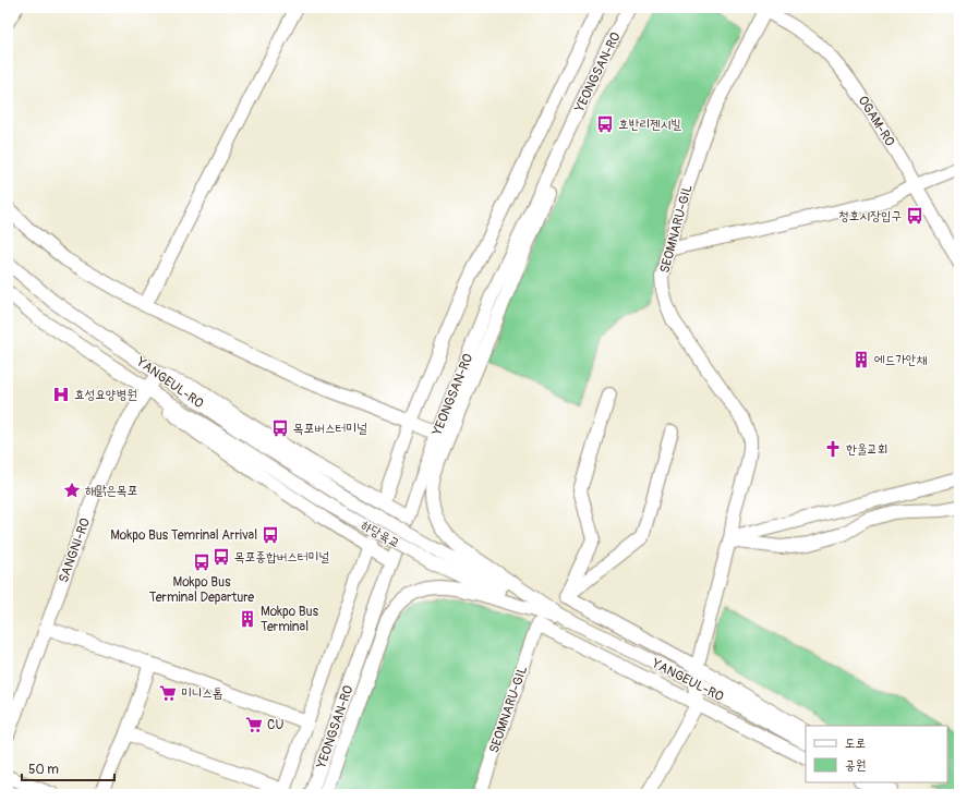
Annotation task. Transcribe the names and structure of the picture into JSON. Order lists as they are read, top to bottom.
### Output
{
  "streets": {
    "street": [
      "YEONGSAN-RO",
      "OGAM-RO",
      "SEOMNARU-GIL",
      "YANGEUL-RO",
      "하당육교",
      "SANGNI-RO"
    ]
  },
  "crossings": [
    ["OGAM-RO", "SEOMNARU-GIL"],
    ["SEOMNARU-GIL", "YANGEUL-RO"],
    ["YANGEUL-RO", "하당육교"],
    ["YANGEUL-RO", "SANGNI-RO"]
  ],
  "places": {
    "bus stop": [
      "호반리젠시빌",
      "청호시장입구",
      "목포버스터미널",
      "Mokpo Bus Temrinal Arrival",
      "목포종합버스터미널",
      "Mokpo Bus Terminal Departure"
    ],
    "building": ["에드가안채", "Mokpo Bus Terminal"],
    "hospital": ["효성요양병원"],
    "church": ["한울교회"],
    "place": ["해맑은목포"],
    "supermarket": ["미니스톱", "CU"]
  },
  "legend": ["도로", "공원"],
  "scale_bar": "50 m"
}
